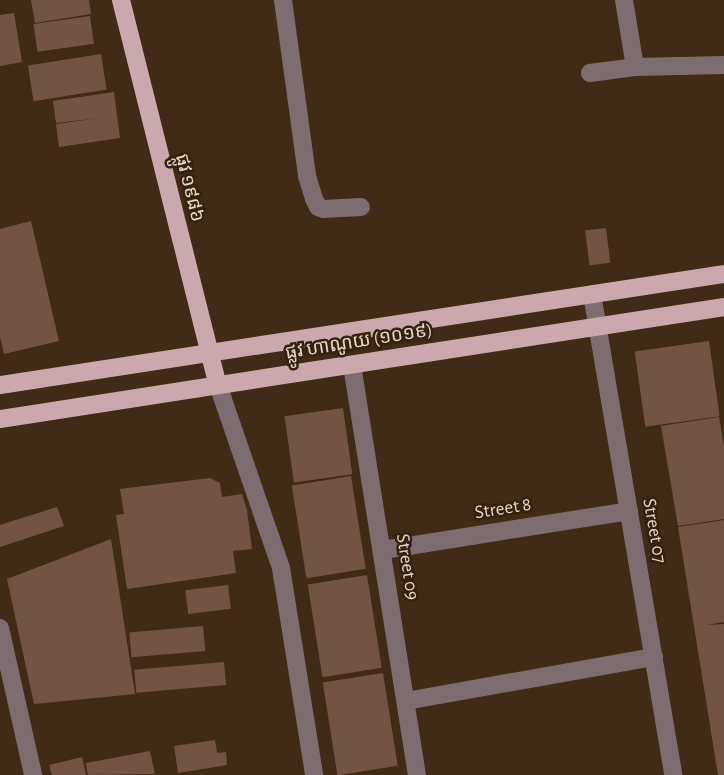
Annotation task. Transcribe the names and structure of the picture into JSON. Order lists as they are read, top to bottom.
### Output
{
  "streets": {
    "main road": ["ផ្លូវ ១៩៨៦", "ផ្លូវ ហាណូយ (១០១៩)"],
    "street": ["Street 8", "Street 07", "Street 09"]
  },
  "crossings": [
    ["ផ្លូវ ១៩៨៦", "ផ្លូវ ហាណូយ (១០១៩)"],
    ["ផ្លូវ ហាណូយ (១០១៩)", "Street 07"],
    ["ផ្លូវ ហាណូយ (១០១៩)", "Street 09"],
    ["Street 8", "Street 07"],
    ["Street 8", "Street 09"]
  ]
}
